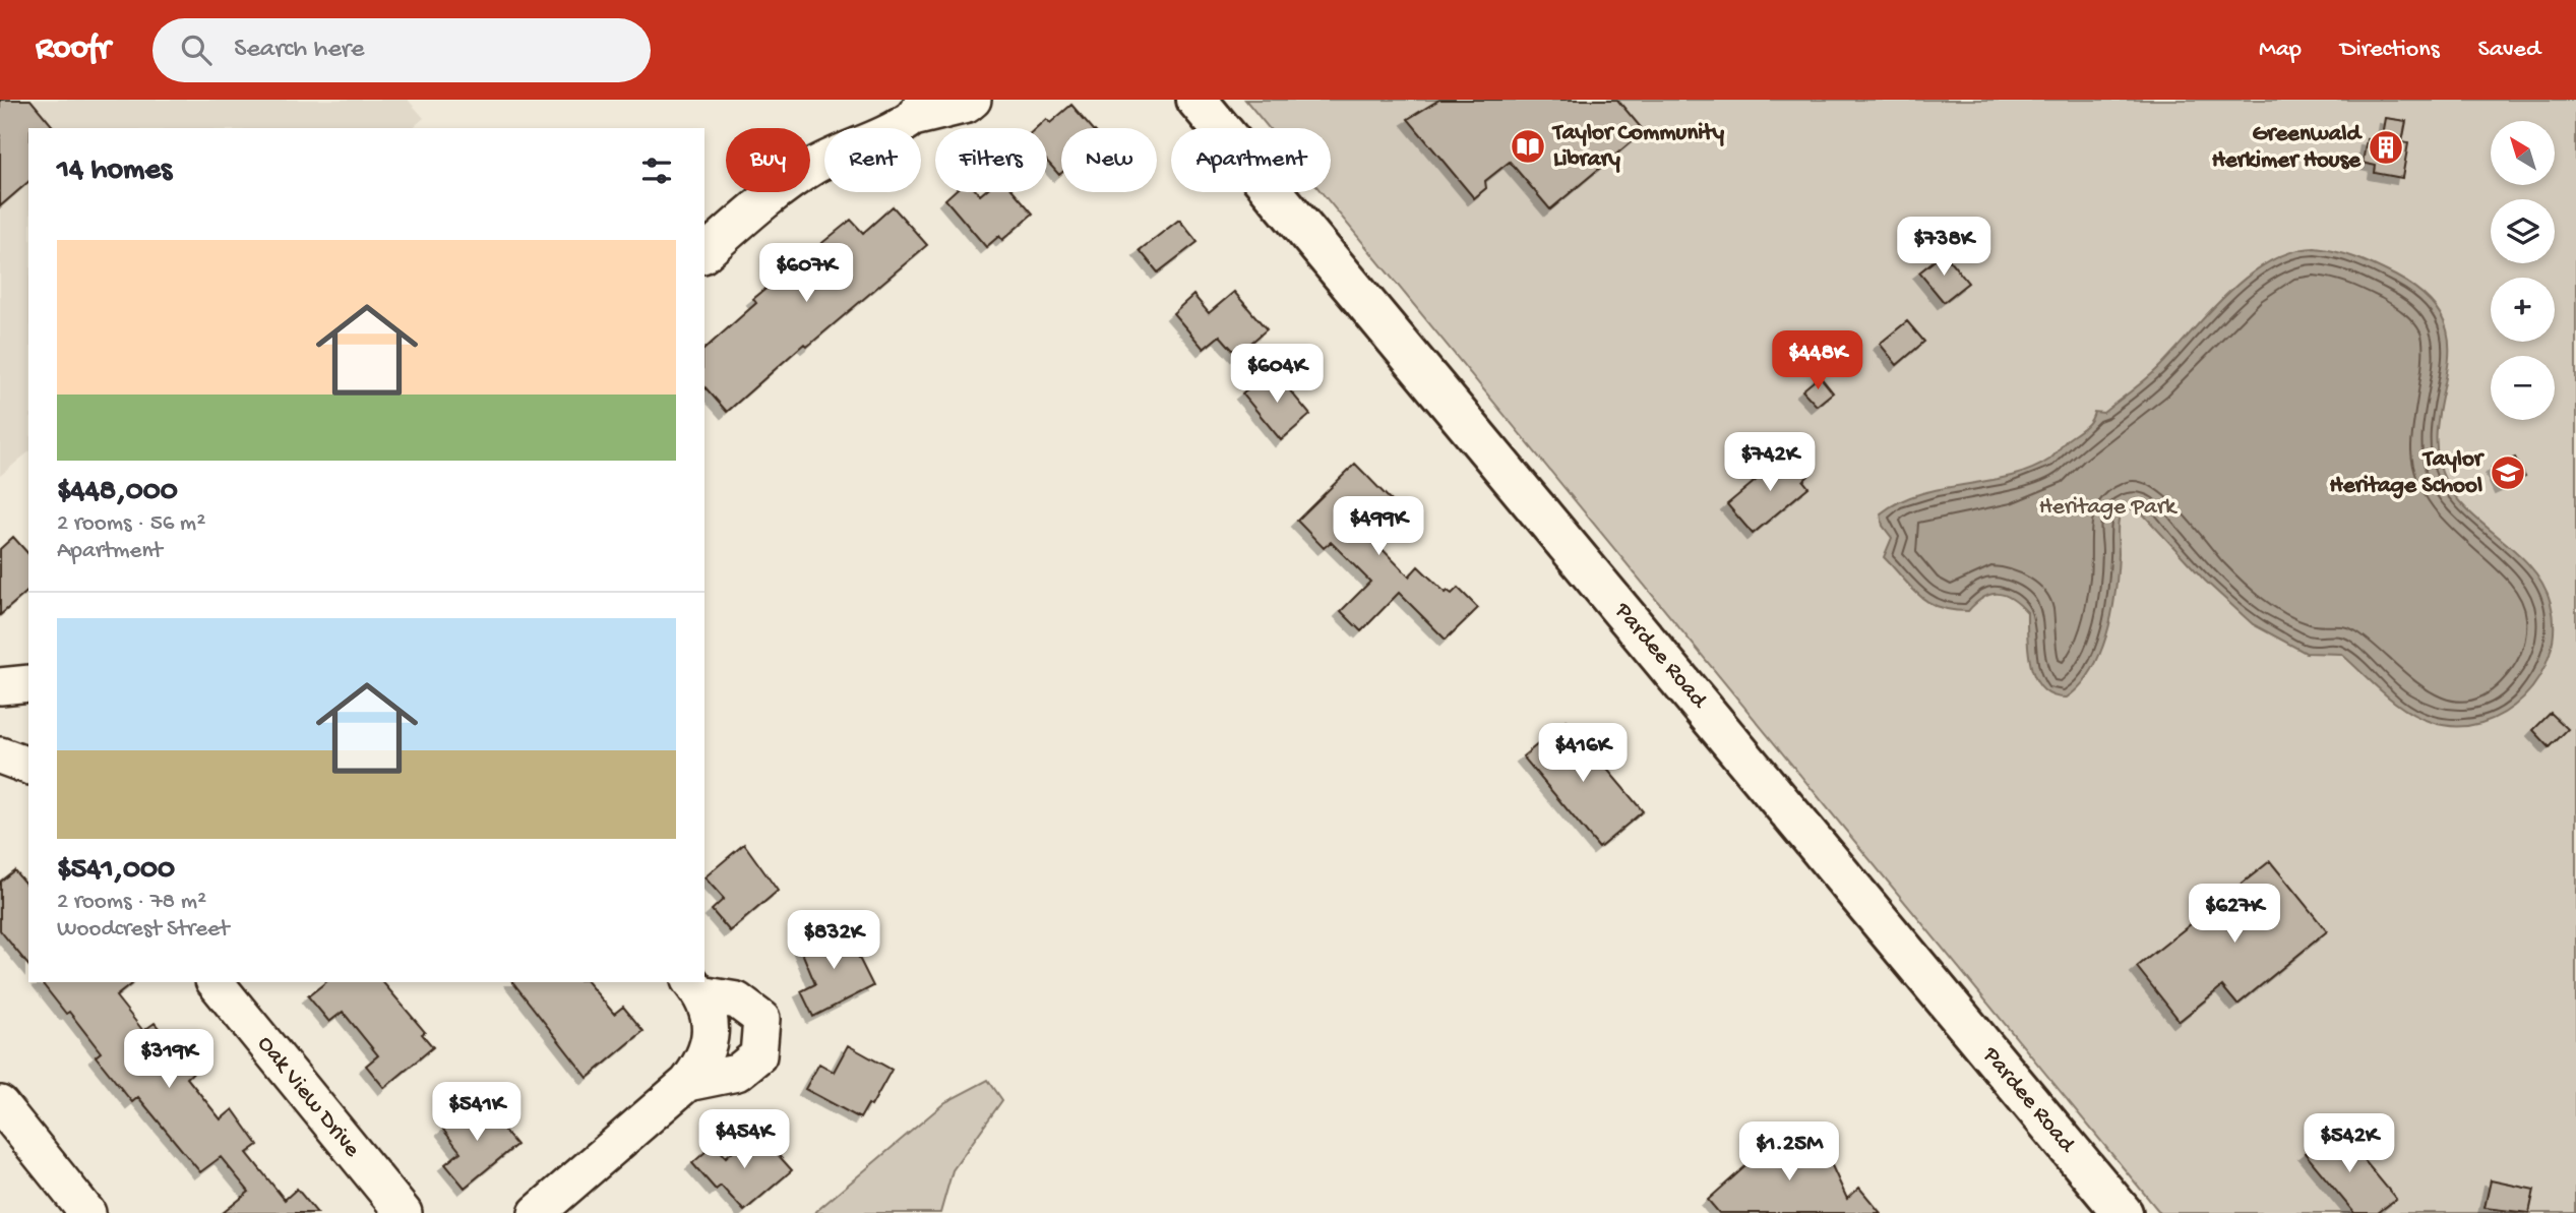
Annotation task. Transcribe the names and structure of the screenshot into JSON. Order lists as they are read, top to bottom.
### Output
{
  "streets": {
    "main road": ["Pardee Road"],
    "street": ["Oak View Drive"]
  },
  "parks": ["Heritage Park"],
  "places": {
    "library": ["Taylor Community Library"],
    "building": ["Greenwald Herkimer House"],
    "school or university": ["Taylor Heritage School"]
  },
  "north": "top left",
  "page": {
    "header": "Roofr",
    "search": "Search here",
    "nav": ["Map", "Directions", "Saved"],
    "map_buttons": ["+", "−"],
    "chip": [
      "Buy",
      "Rent",
      "Filters",
      "New",
      "Apartment"
    ],
    "heading": "14 homes",
    "list": [
      {
        "name": "$448,000",
        "note": "2 rooms · 56 m² · Apartment"
      },
      {
        "name": "$541,000",
        "note": "2 rooms · 78 m² · Woodcrest Street"
      }
    ],
    "price": [
      "$738K",
      "$607K",
      "$448K",
      "$604K",
      "$742K",
      "$499K",
      "$416K",
      "$627K",
      "$832K",
      "$319K",
      "$541K",
      "$454K",
      "$542K",
      "$1.25M"
    ]
  }
}
